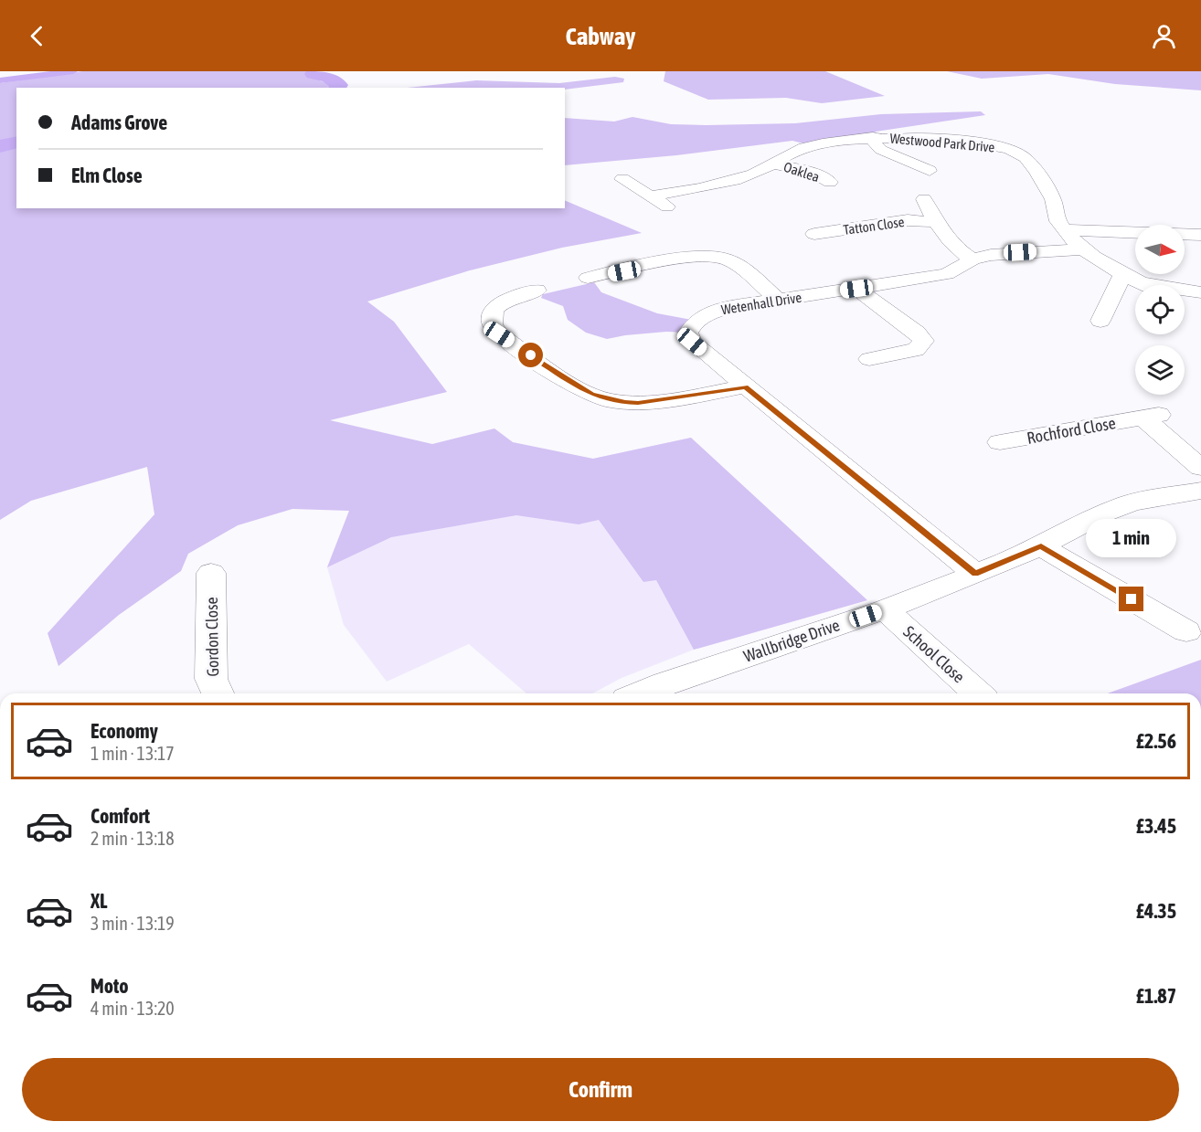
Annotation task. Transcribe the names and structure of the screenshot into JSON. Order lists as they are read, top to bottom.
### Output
{
  "streets": {
    "street": [
      "Westwood Park Drive",
      "Oaklea",
      "Tatton Close",
      "Wetenhall Drive",
      "Rochford Close",
      "Gordon Close",
      "Wallbridge Drive",
      "School Close"
    ]
  },
  "crossings": [
    ["Westwood Park Drive", "Oaklea"],
    ["Westwood Park Drive", "Wetenhall Drive"],
    ["Wetenhall Drive", "Wallbridge Drive"],
    ["Wallbridge Drive", "School Close"]
  ],
  "north": "right",
  "page": {
    "header": "Cabway",
    "banner": ["Adams Grove", "Elm Close"],
    "bubble": "1 min",
    "list": [
      {
        "name": "Economy",
        "note": "1 min · 13:17",
        "value": "£2.56"
      },
      {
        "name": "Comfort",
        "note": "2 min · 13:18",
        "value": "£3.45"
      },
      {
        "name": "XL",
        "note": "3 min · 13:19",
        "value": "£4.35"
      },
      {
        "name": "Moto",
        "note": "4 min · 13:20",
        "value": "£1.87"
      }
    ],
    "buttons": "Confirm"
  }
}
